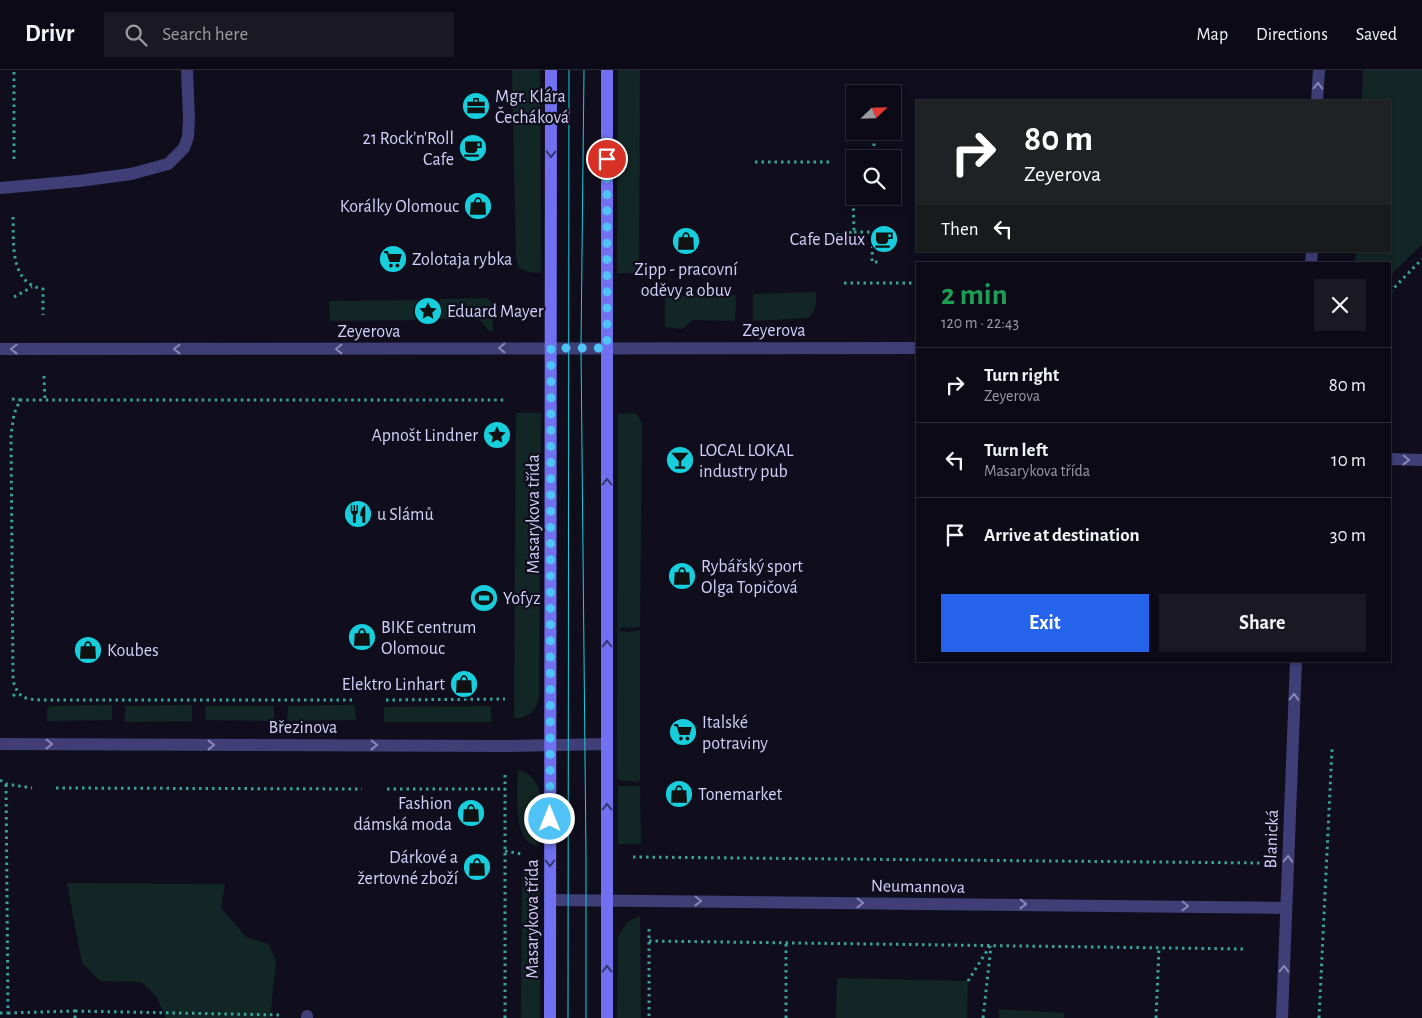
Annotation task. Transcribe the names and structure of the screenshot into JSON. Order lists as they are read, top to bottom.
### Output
{
  "streets": {
    "street": [
      "Zeyerova",
      "Masarykova třída",
      "Březinova",
      "Blanická",
      "Neumannova"
    ]
  },
  "crossings": [
    ["Zeyerova", "Masarykova třída"],
    ["Masarykova třída", "Březinova"],
    ["Masarykova třída", "Neumannova"],
    ["Blanická", "Neumannova"]
  ],
  "one_way": [
    "Zeyerova",
    "Březinova",
    "Blanická",
    "Neumannova"
  ],
  "places": {
    "office": ["Mgr. Klára Čecháková"],
    "cafe": ["21 Rock'n'Roll Cafe", "Cafe Delux"],
    "shop": [
      "Korálky Olomouc",
      "Zipp - pracovní oděvy a obuv",
      "Rybářský sport Olga Topičová",
      "BIKE centrum Olomouc",
      "Koubes",
      "Elektro Linhart",
      "Tonemarket",
      "Fashion dámská moda",
      "Dárkové a žertovné zboží"
    ],
    "supermarket": ["Zolotaja rybka", "Italské potraviny"],
    "place": ["Eduard Mayer", "Apnošt Lindner"],
    "bar": ["LOCAL LOKAL industry pub"],
    "restaurant": ["u Slámů"],
    "sports": ["Yofyz"]
  },
  "north": "top right",
  "page": {
    "header": "Drivr",
    "search": "Search here",
    "nav": ["Map", "Directions", "Saved"],
    "turn": ["80 m", "Zeyerova"],
    "then": "Then",
    "heading": ["2 min", "120 m · 22:43"],
    "list": [
      {
        "name": "Turn right",
        "note": "Zeyerova",
        "value": "80 m"
      },
      {
        "name": "Turn left",
        "note": "Masarykova třída",
        "value": "10 m"
      },
      {
        "name": "Arrive at destination",
        "value": "30 m"
      }
    ],
    "buttons": ["Exit", "Share"]
  }
}
